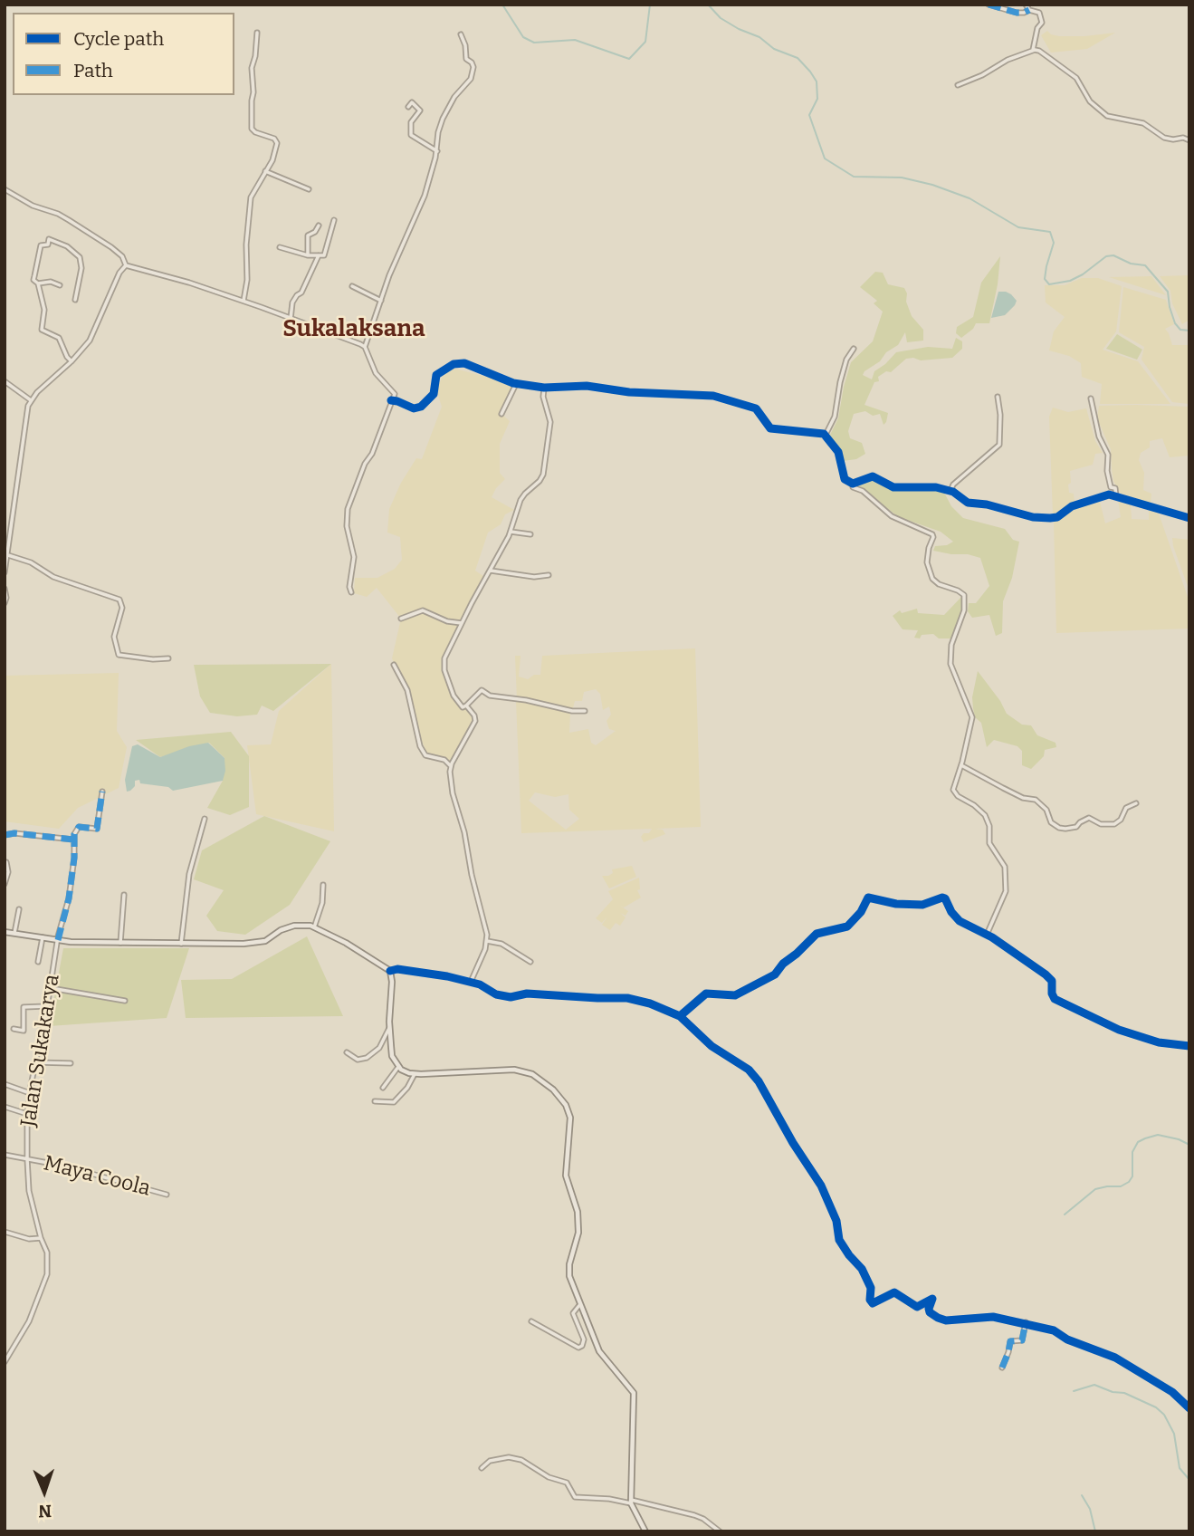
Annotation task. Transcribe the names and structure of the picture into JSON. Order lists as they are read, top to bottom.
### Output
{
  "streets": {
    "street": ["Jalan Sukakarya", "Maya Coola"]
  },
  "crossings": [
    ["Jalan Sukakarya", "Maya Coola"]
  ],
  "districts": ["Sukalaksana"],
  "legend": ["Cycle path", "Path"],
  "north": "bottom"
}
